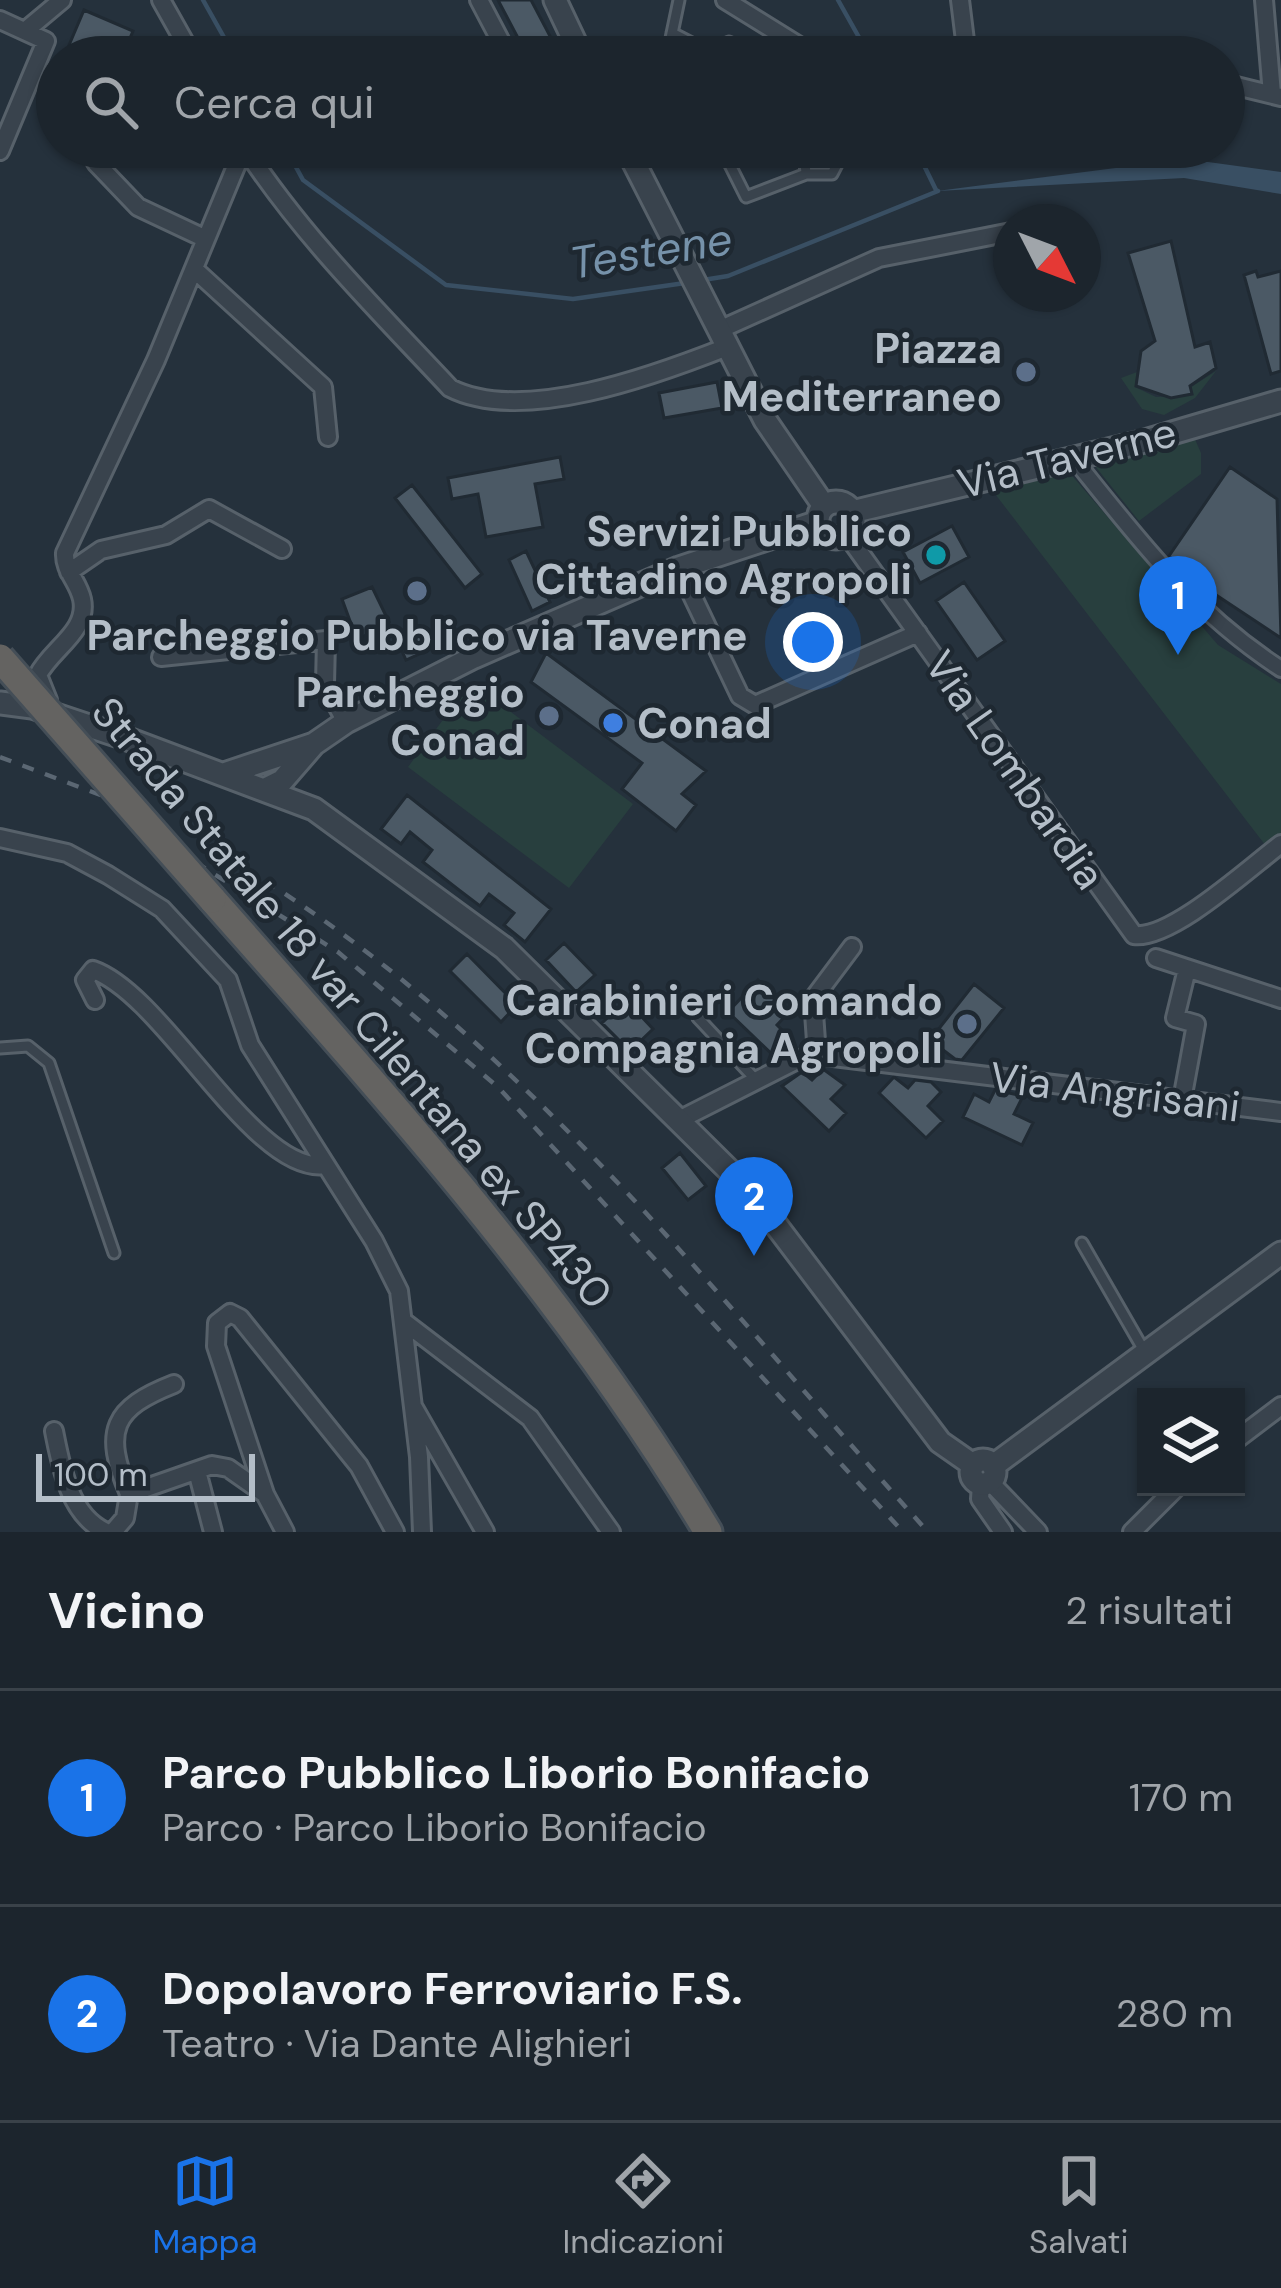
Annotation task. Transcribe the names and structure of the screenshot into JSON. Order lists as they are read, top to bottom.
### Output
{
  "streets": {
    "highway": ["Strada Statale 18 var Cilentana ex SP430"],
    "street": ["Via Taverne", "Via Lombardia", "Via Angrisani"]
  },
  "crossings": [
    ["Via Taverne", "Via Lombardia"]
  ],
  "water": ["Testene"],
  "places": [
    "Piazza Mediterraneo",
    "Servizi Pubblico Cittadino Agropoli",
    "Parcheggio Pubblico via Taverne",
    "Parcheggio Conad",
    "Conad",
    "Carabinieri Comando Compagnia Agropoli"
  ],
  "scale_bar": "100 m",
  "north": "bottom right",
  "page": {
    "search": "Cerca qui",
    "pins": ["1", "2"],
    "scale": "100 m",
    "heading": ["Vicino", "2 risultati"],
    "list": [
      {
        "mark": "1",
        "name": "Parco Pubblico Liborio Bonifacio",
        "note": "Parco · Parco Liborio Bonifacio",
        "value": "170 m"
      },
      {
        "mark": "2",
        "name": "Dopolavoro Ferroviario F.S.",
        "note": "Teatro · Via Dante Alighieri",
        "value": "280 m"
      }
    ],
    "nav": ["Mappa", "Indicazioni", "Salvati"]
  }
}
